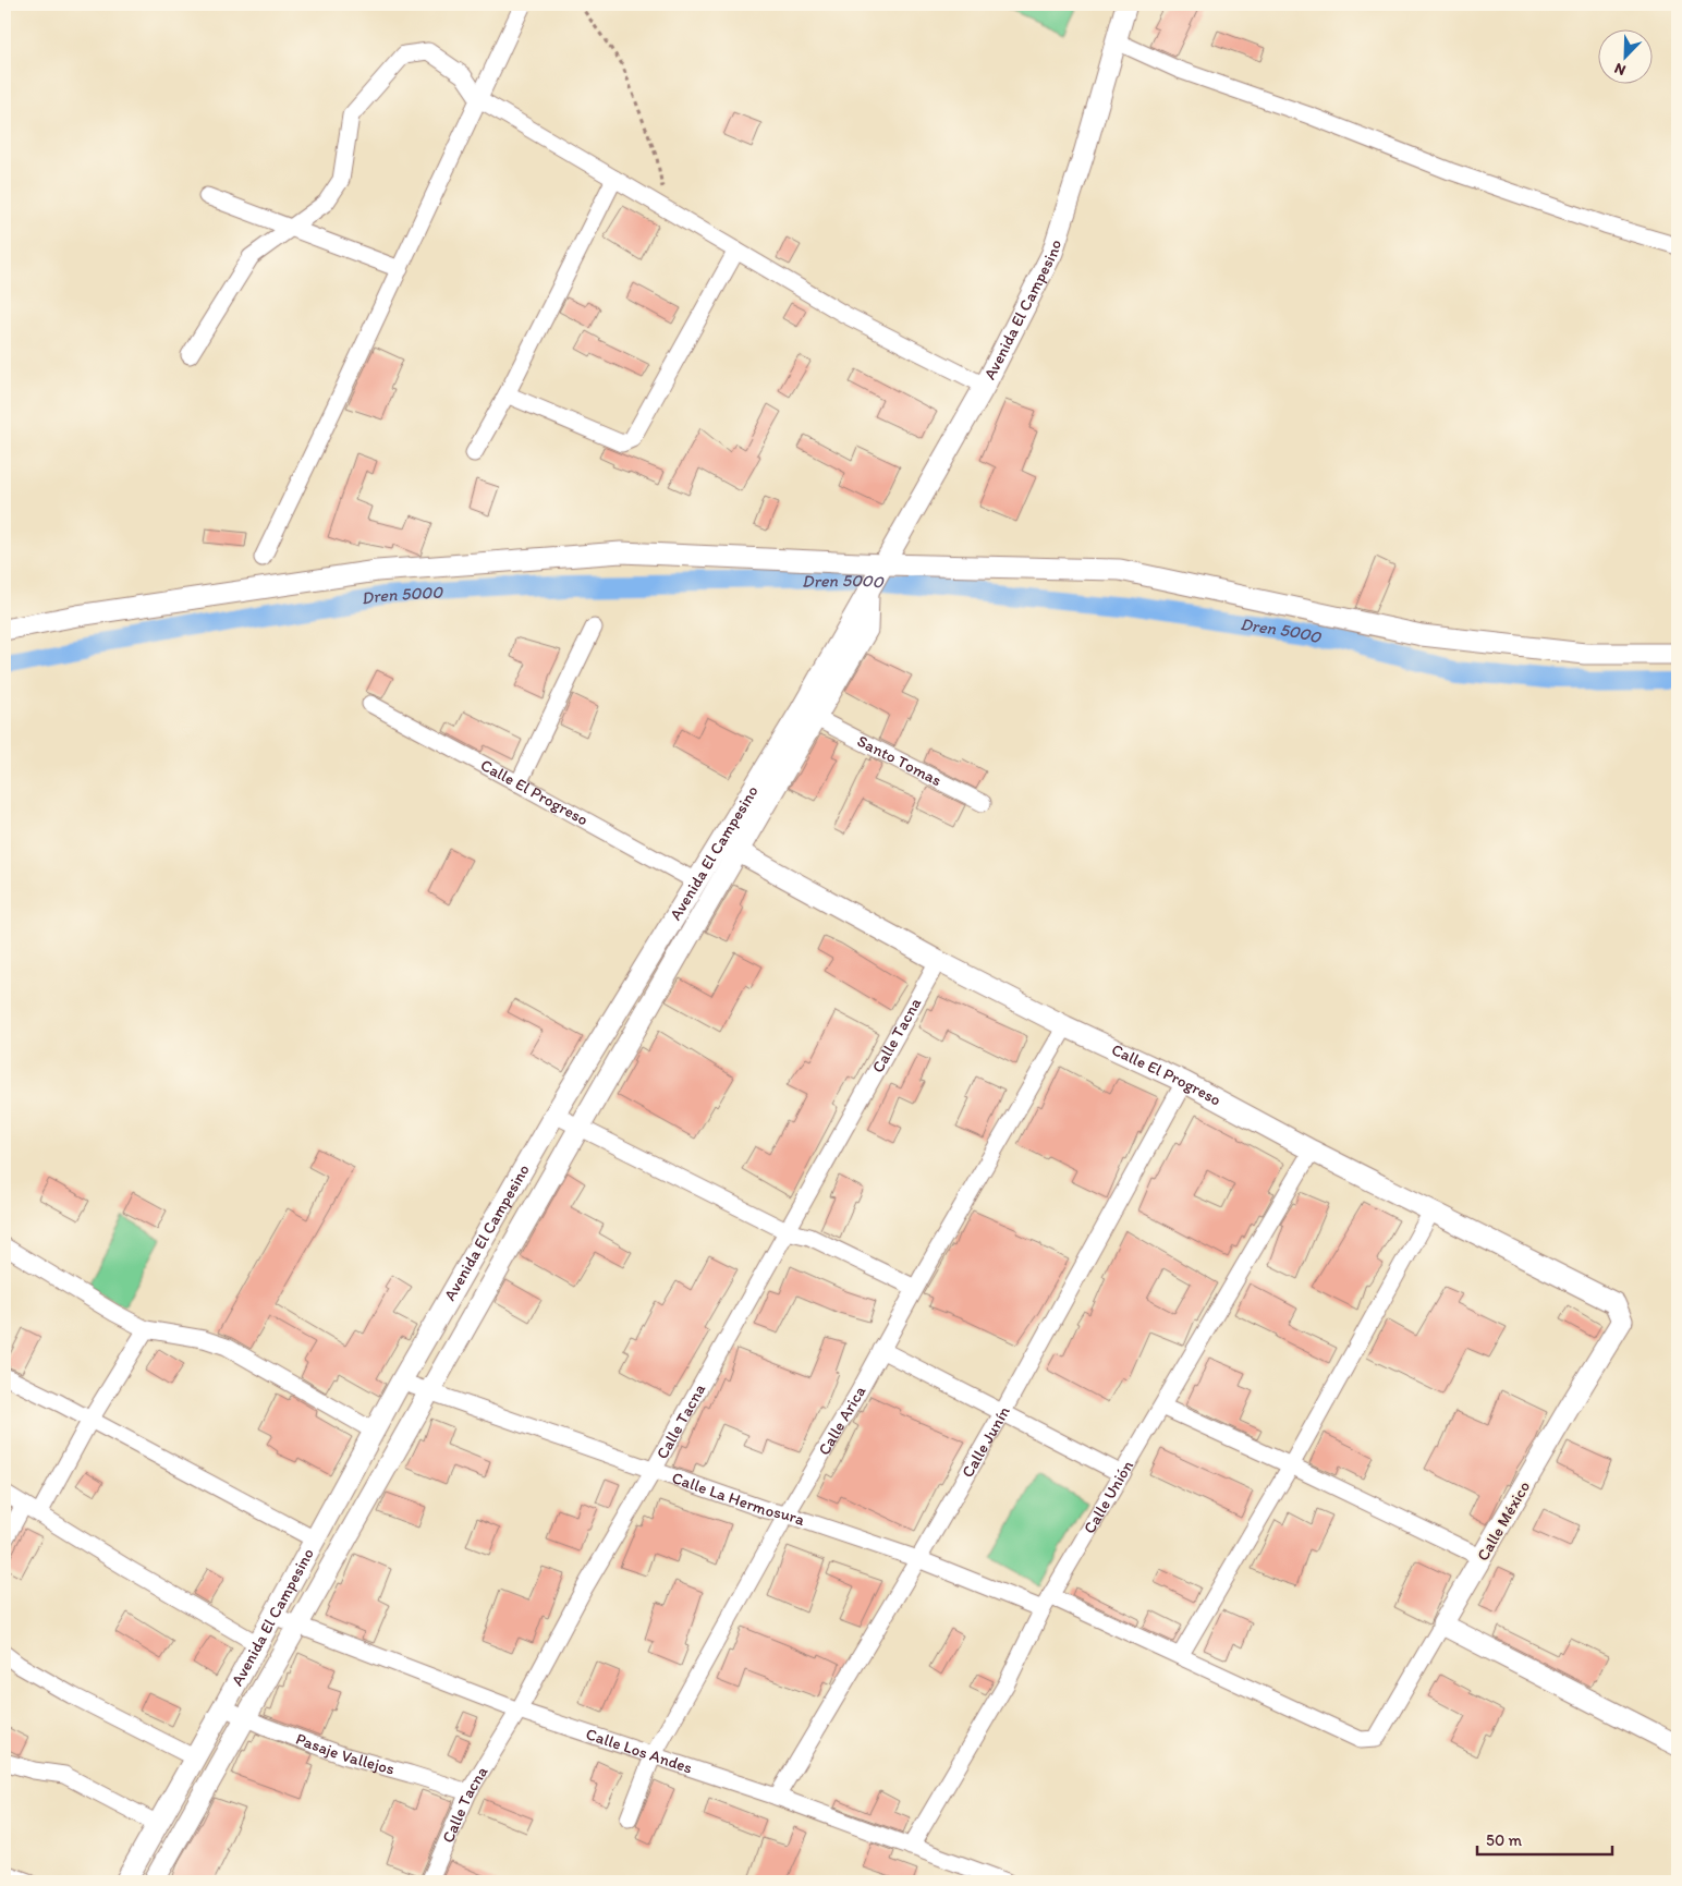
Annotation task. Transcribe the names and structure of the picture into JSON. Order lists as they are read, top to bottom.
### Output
{
  "streets": {
    "street": [
      "Avenida El Campesino",
      "Santo Tomas",
      "Calle El Progreso",
      "Calle Tacna",
      "Calle Arica",
      "Calle Junín",
      "Calle Unión",
      "Calle La Hermosura",
      "Calle México",
      "Calle Los Andes",
      "Pasaje Vallejos"
    ]
  },
  "crossings": [
    ["Avenida El Campesino", "Santo Tomas"],
    ["Avenida El Campesino", "Calle El Progreso"],
    ["Avenida El Campesino", "Calle La Hermosura"],
    ["Avenida El Campesino", "Calle Los Andes"],
    ["Avenida El Campesino", "Pasaje Vallejos"],
    ["Calle El Progreso", "Calle Tacna"],
    ["Calle El Progreso", "Calle Arica"],
    ["Calle El Progreso", "Calle Junín"],
    ["Calle El Progreso", "Calle Unión"],
    ["Calle El Progreso", "Calle México"],
    ["Calle Tacna", "Calle La Hermosura"],
    ["Calle Tacna", "Calle Los Andes"],
    ["Calle Tacna", "Pasaje Vallejos"],
    ["Calle Arica", "Calle La Hermosura"],
    ["Calle Arica", "Calle Los Andes"],
    ["Calle Junín", "Calle La Hermosura"],
    ["Calle Junín", "Calle Los Andes"],
    ["Calle Unión", "Calle La Hermosura"],
    ["Calle Unión", "Calle Los Andes"],
    ["Calle La Hermosura", "Calle México"]
  ],
  "water": ["Dren 5000"],
  "scale_bar": "50 m",
  "north": "bottom left"
}
